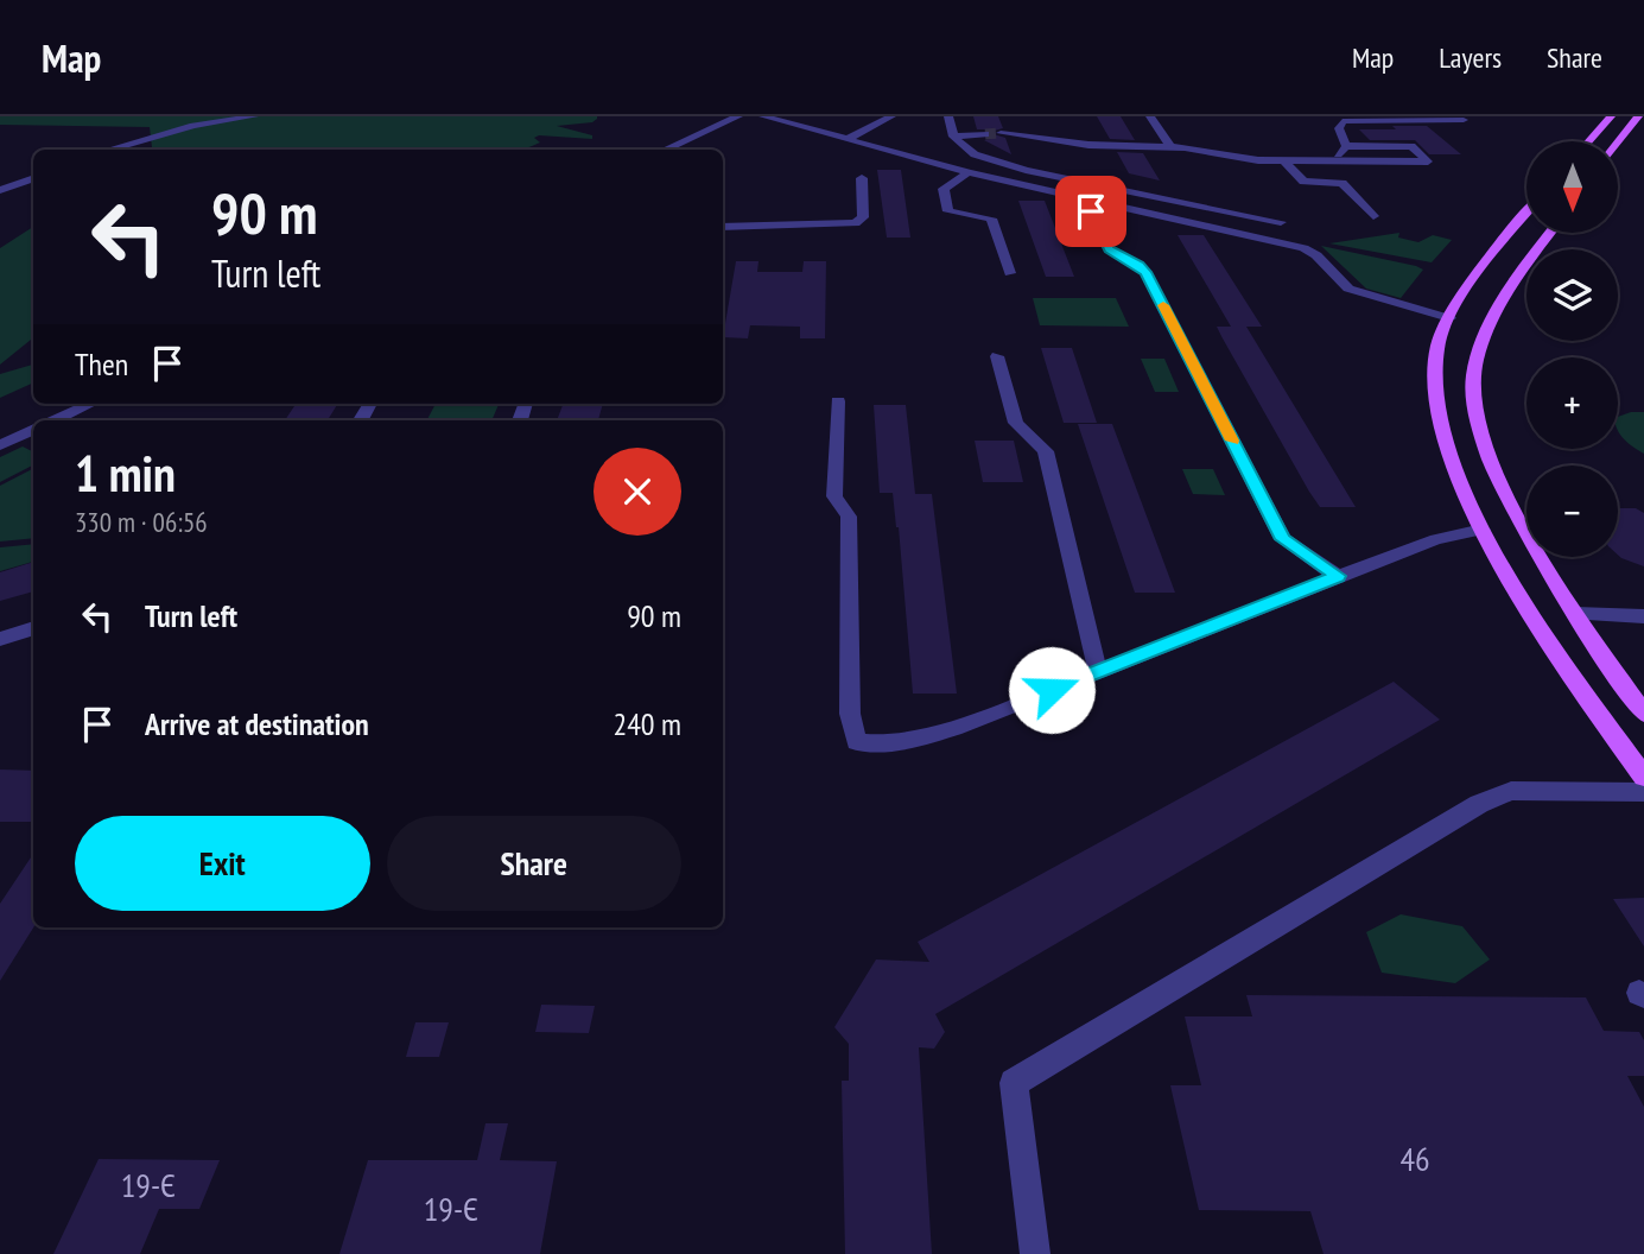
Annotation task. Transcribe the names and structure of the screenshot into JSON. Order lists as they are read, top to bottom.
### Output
{
  "house_numbers": ["46", "19-Є", "19-Є"],
  "north": "bottom",
  "page": {
    "header": "Map",
    "nav": ["Map", "Layers", "Share"],
    "map_buttons": ["+", "−"],
    "turn": ["90 m", "Turn left"],
    "then": "Then",
    "heading": ["1 min", "330 m · 06:56"],
    "list": [
      {
        "name": "Turn left",
        "value": "90 m"
      },
      {
        "name": "Arrive at destination",
        "value": "240 m"
      }
    ],
    "buttons": ["Exit", "Share"]
  }
}
